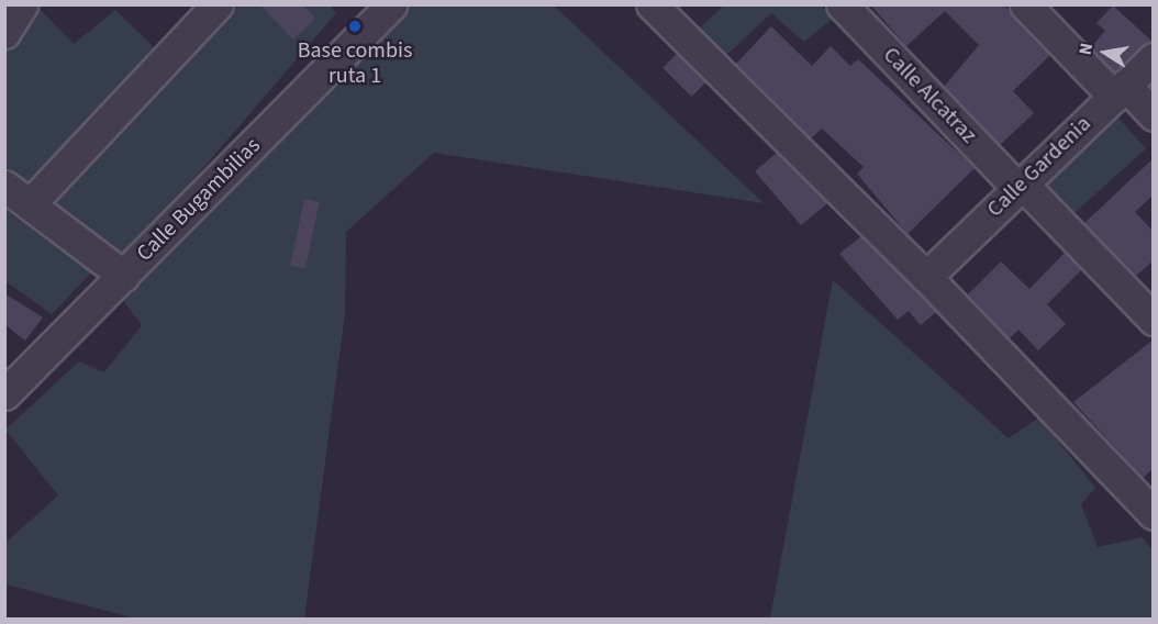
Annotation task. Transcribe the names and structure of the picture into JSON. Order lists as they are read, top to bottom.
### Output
{
  "streets": {
    "street": ["Calle Alcatraz", "Calle Gardenia", "Calle Bugambilias"]
  },
  "crossings": [
    ["Calle Alcatraz", "Calle Gardenia"]
  ],
  "places": ["Base combis ruta 1"],
  "north": "left"
}
